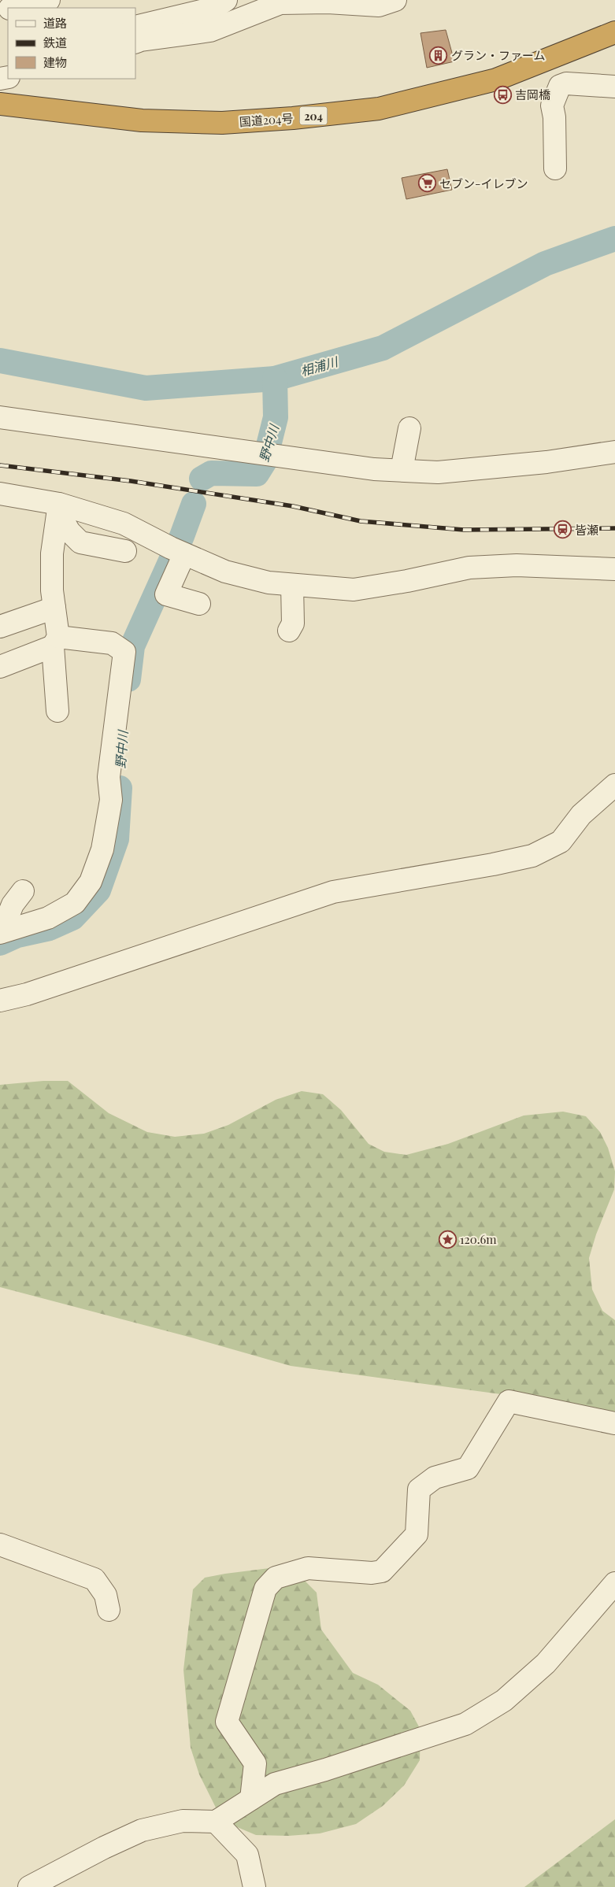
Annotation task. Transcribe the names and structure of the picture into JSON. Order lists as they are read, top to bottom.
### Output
{
  "streets": {
    "highway": ["204", "国道204号"]
  },
  "water": ["相浦川", "野中川"],
  "places": {
    "building": ["グラン・ファーム"],
    "bus stop": ["吉岡橋"],
    "supermarket": ["セブン-イレブン"],
    "station": ["皆瀬"],
    "place": ["120.6m"]
  },
  "legend": ["道路", "鉄道", "建物"]
}
